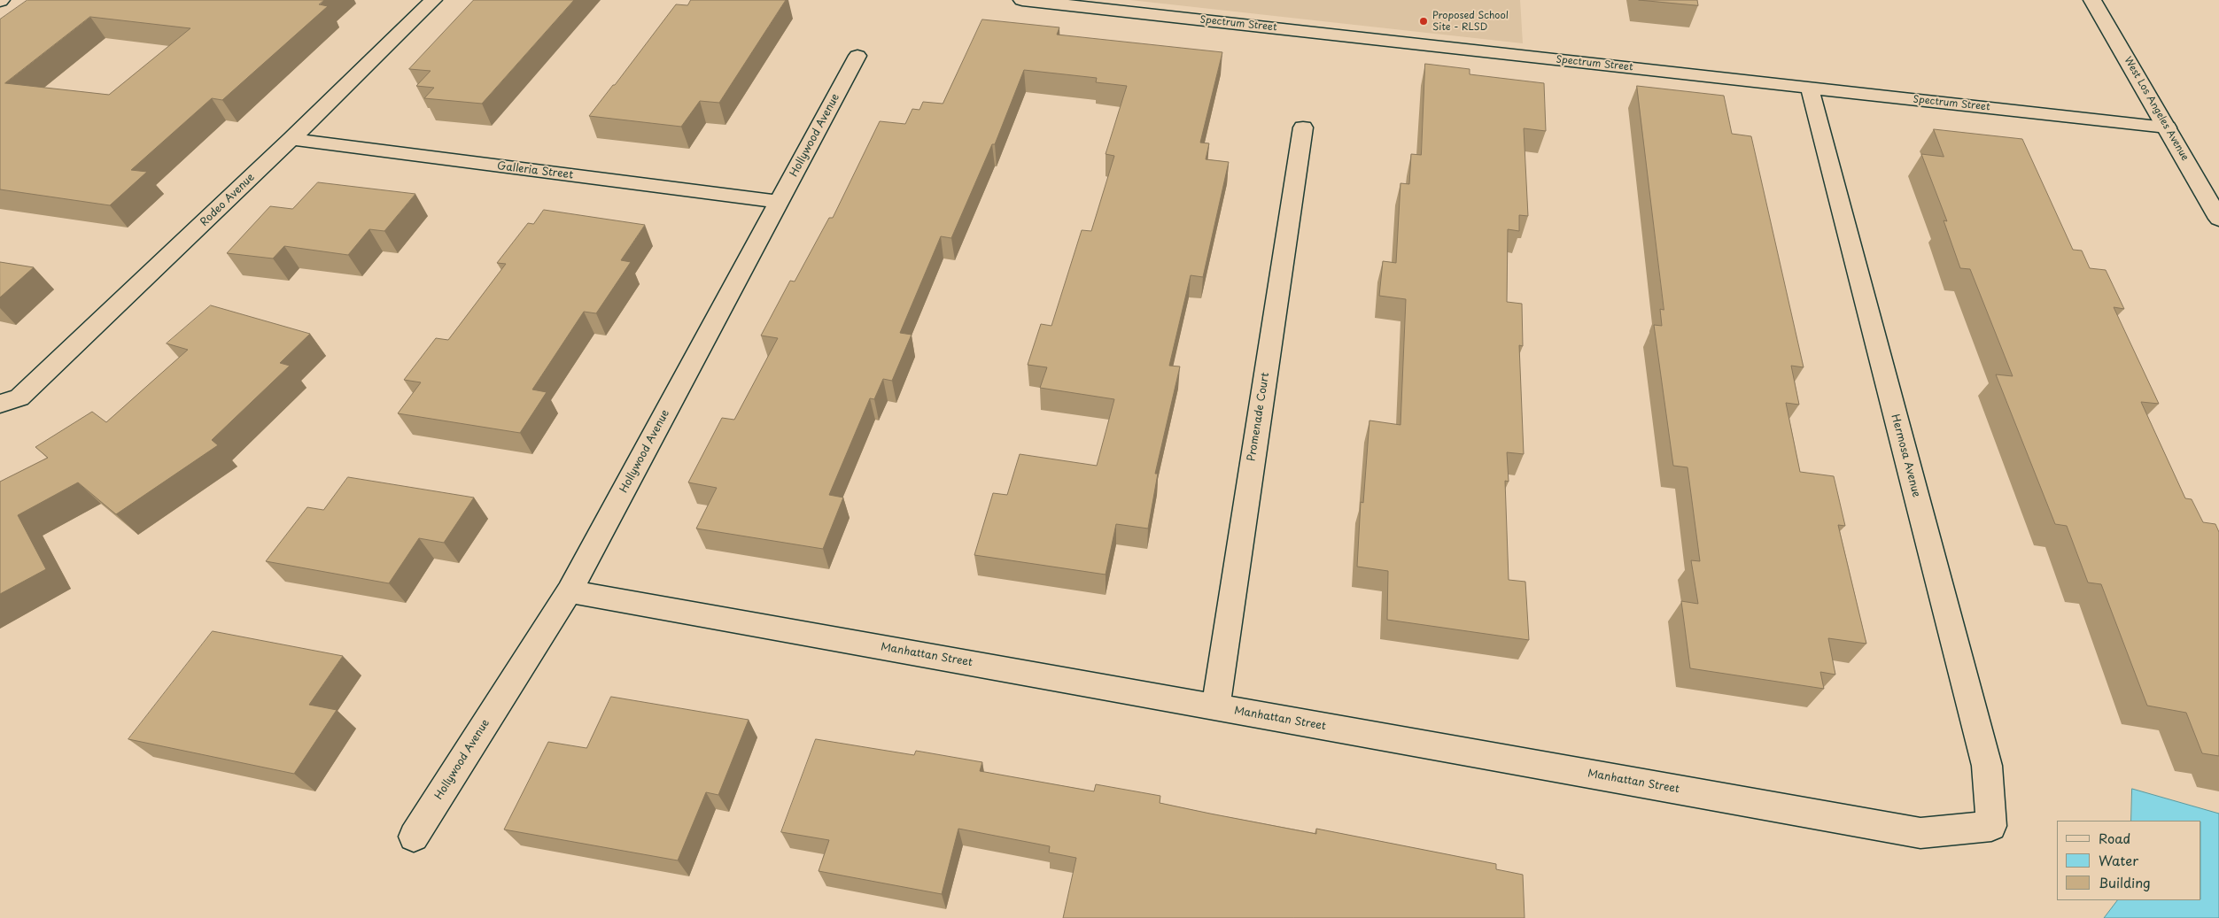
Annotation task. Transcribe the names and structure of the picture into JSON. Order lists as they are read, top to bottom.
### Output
{
  "streets": {
    "street": [
      "Spectrum Street",
      "West Los Angeles Avenue",
      "Hollywood Avenue",
      "Galleria Street",
      "Rodeo Avenue",
      "Promenade Court",
      "Hermosa Avenue",
      "Manhattan Street"
    ]
  },
  "crossings": [
    ["Spectrum Street", "West Los Angeles Avenue"],
    ["Spectrum Street", "Hermosa Avenue"],
    ["Hollywood Avenue", "Galleria Street"],
    ["Hollywood Avenue", "Manhattan Street"],
    ["Galleria Street", "Rodeo Avenue"],
    ["Promenade Court", "Manhattan Street"],
    ["Hermosa Avenue", "Manhattan Street"]
  ],
  "places": ["Proposed School Site - RLSD"],
  "legend": ["Road", "Water", "Building"]
}
